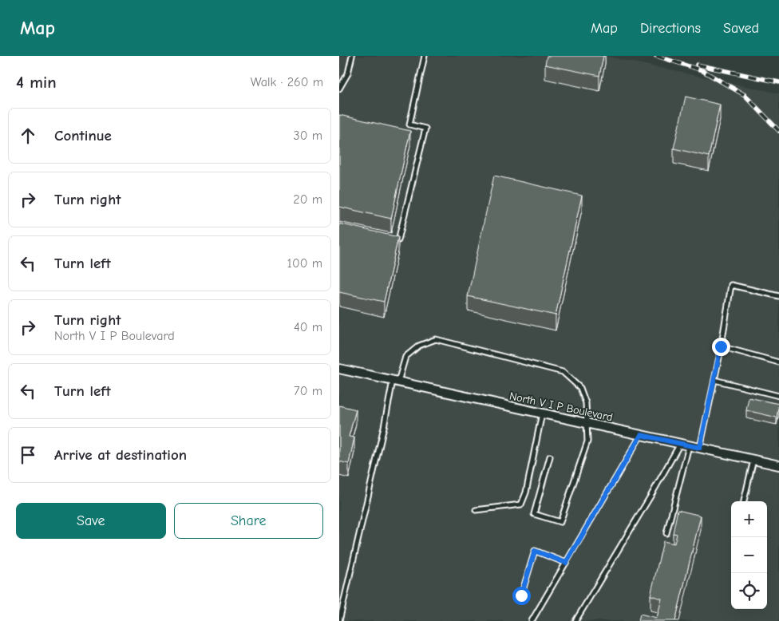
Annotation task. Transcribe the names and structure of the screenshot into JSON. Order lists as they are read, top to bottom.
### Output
{
  "streets": {
    "street": ["North V I P Boulevard"]
  },
  "page": {
    "header": "Map",
    "nav": ["Map", "Directions", "Saved"],
    "heading": ["4 min", "Walk · 260 m"],
    "list": [
      ["Continue", "30 m"],
      ["Turn right", "20 m"],
      ["Turn left", "100 m"],
      ["Turn right", "North V I P Boulevard", "40 m"],
      ["Turn left", "70 m"],
      "Arrive at destination"
    ],
    "buttons": ["Save", "Share"],
    "map_buttons": ["+", "−"]
  }
}
